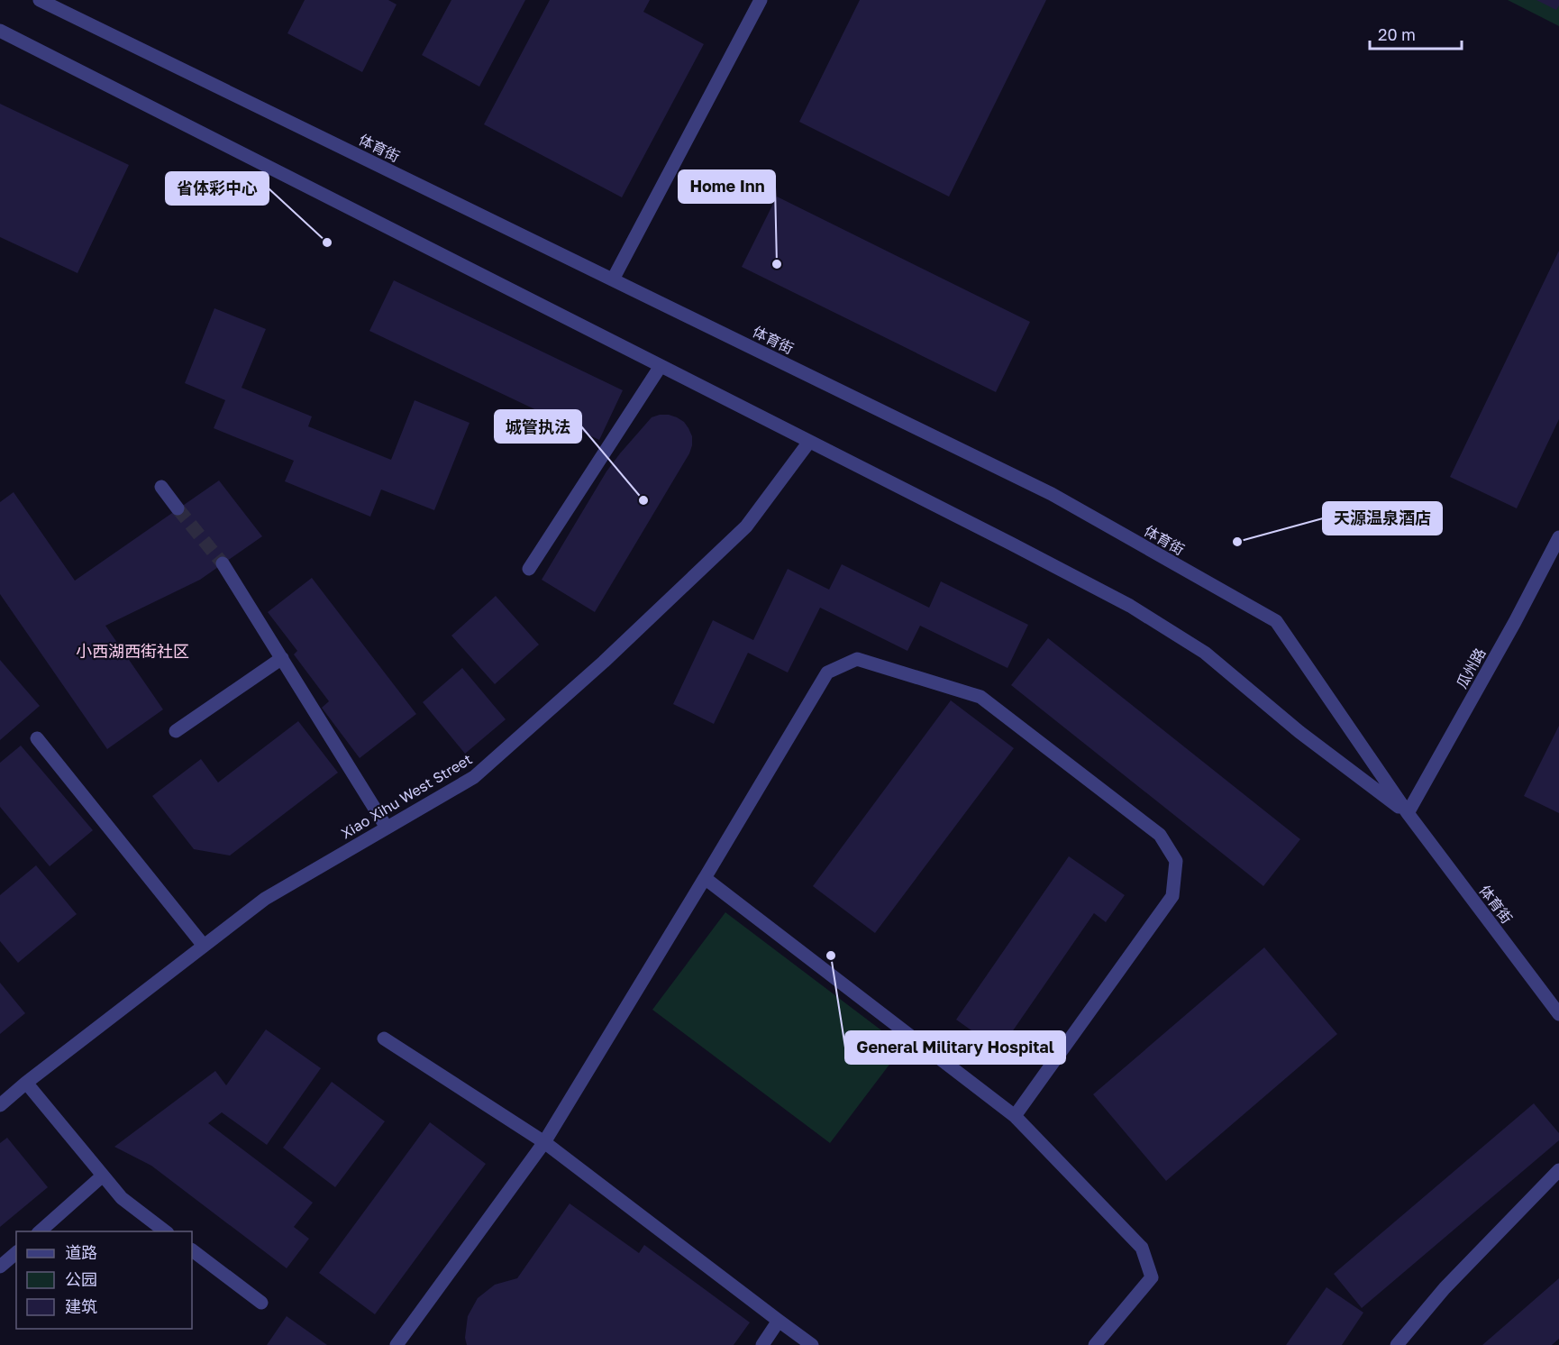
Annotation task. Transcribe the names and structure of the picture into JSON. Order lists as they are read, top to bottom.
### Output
{
  "streets": {
    "street": ["体育街", "瓜州路", "Xiao Xihu West Street"]
  },
  "crossings": [
    ["体育街", "瓜州路"],
    ["体育街", "Xiao Xihu West Street"]
  ],
  "districts": ["小西湖西街社区"],
  "places": [
    "省体彩中心",
    "Home Inn",
    "城管执法",
    "天源温泉酒店",
    "General Military Hospital"
  ],
  "legend": ["道路", "公园", "建筑"],
  "scale_bar": "20 m"
}
